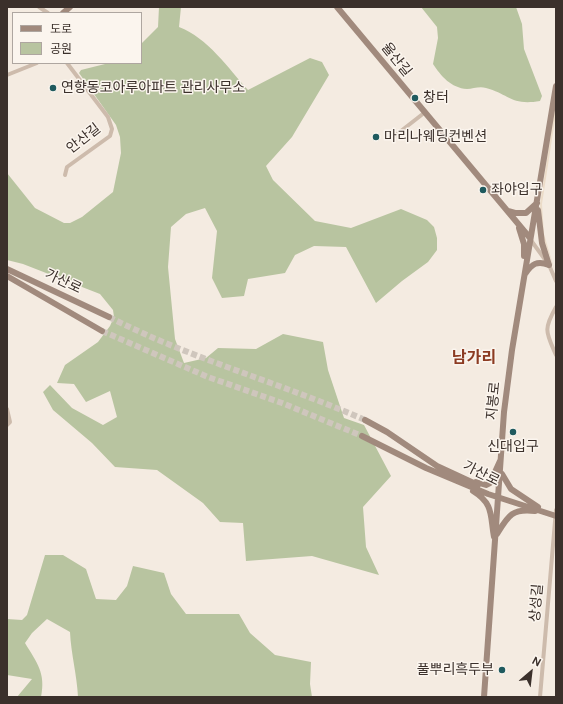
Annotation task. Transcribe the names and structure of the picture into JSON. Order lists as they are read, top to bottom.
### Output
{
  "streets": {
    "main road": ["율산길", "가산로", "지봉로"],
    "street": ["안산길", "상성길"]
  },
  "crossings": [
    ["율산길", "지봉로"],
    ["가산로", "지봉로"],
    ["가산로", "상성길"]
  ],
  "districts": ["남가리"],
  "places": [
    "연향동코아루아파트 관리사무소",
    "창터",
    "마리나웨딩컨벤션",
    "좌야입구",
    "신대입구",
    "풀뿌리흑두부"
  ],
  "legend": ["도로", "공원"],
  "north": "top right"
}
